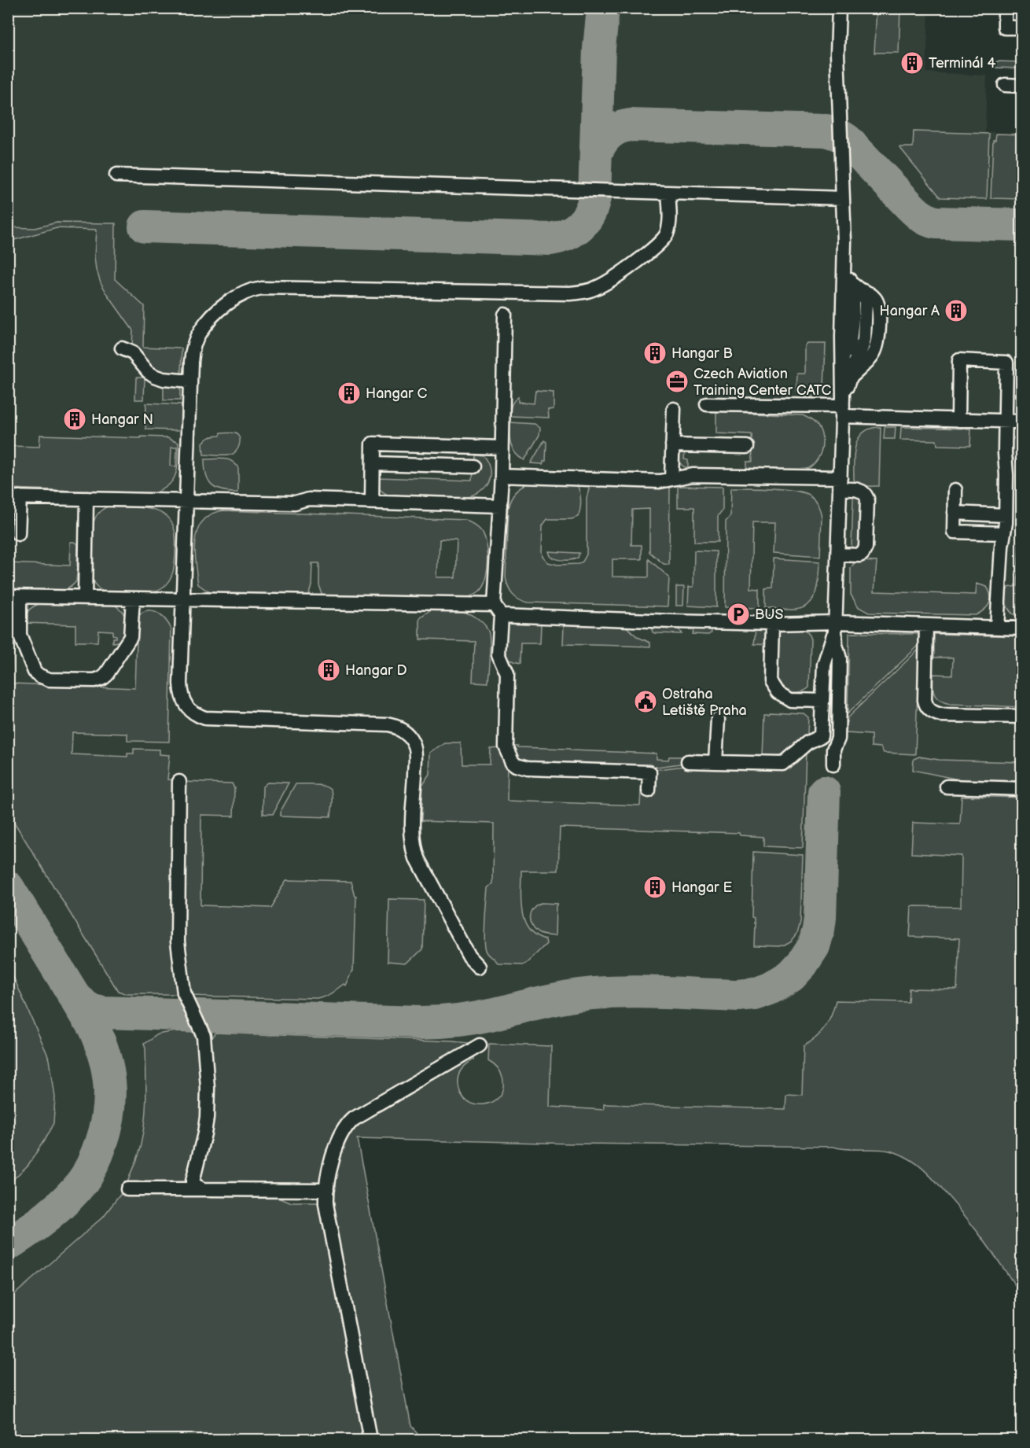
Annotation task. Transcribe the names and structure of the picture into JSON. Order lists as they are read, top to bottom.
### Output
{
  "places": {
    "building": [
      "Terminál 4",
      "Hangar A",
      "Hangar B",
      "Hangar C",
      "Hangar N",
      "Hangar D",
      "Hangar E"
    ],
    "office": ["Czech Aviation Training Center CATC"],
    "parking": ["BUS"],
    "public building": ["Ostraha Letiště Praha"]
  }
}
